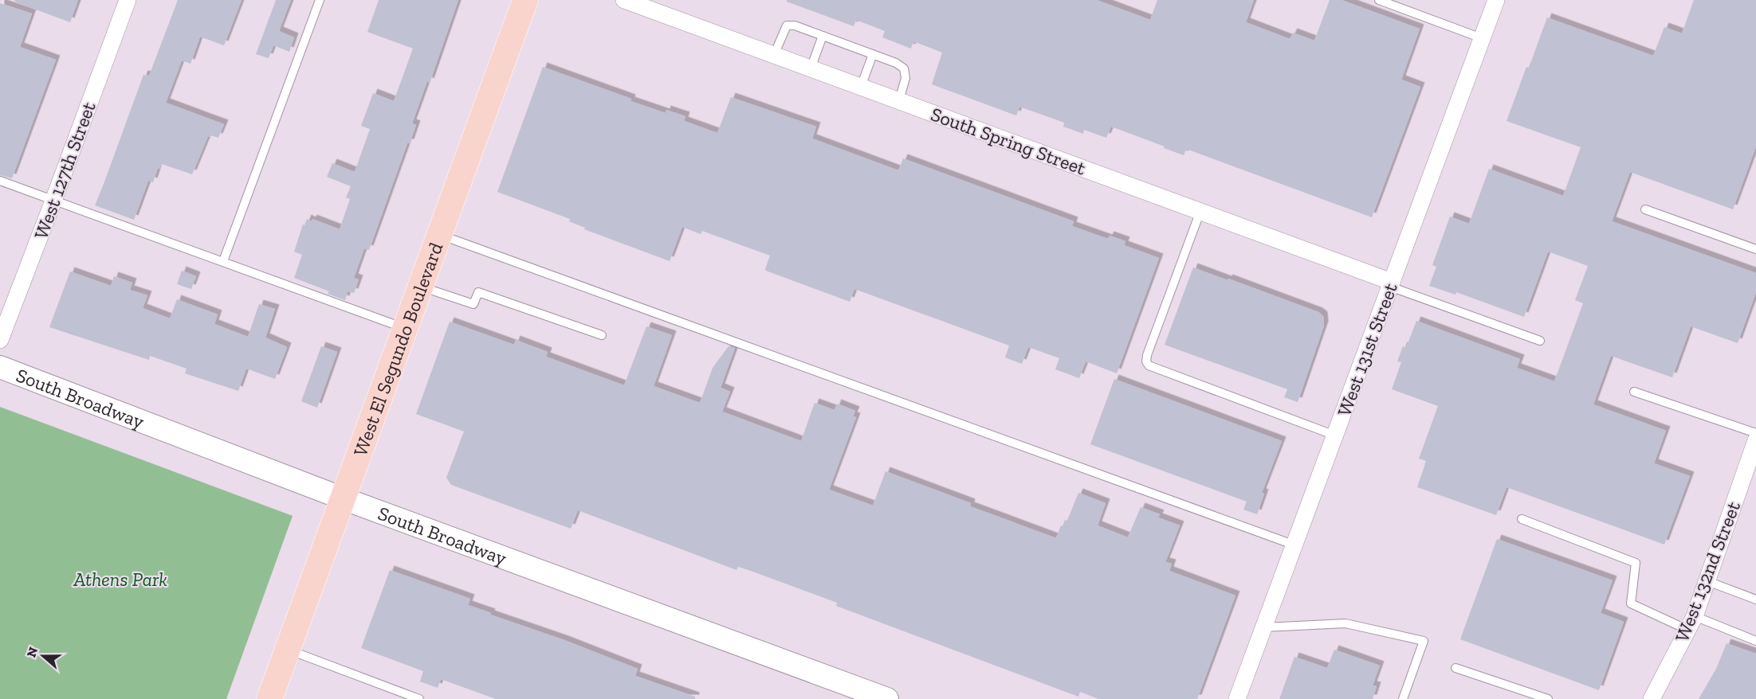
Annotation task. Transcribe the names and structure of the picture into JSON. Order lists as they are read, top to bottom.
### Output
{
  "streets": {
    "main road": ["West El Segundo Boulevard", "South Broadway"],
    "street": [
      "South Spring Street",
      "West 127th Street",
      "West 131st Street",
      "West 132nd Street"
    ]
  },
  "crossings": [
    ["South Spring Street", "West 131st Street"],
    ["West El Segundo Boulevard", "South Broadway"]
  ],
  "parks": ["Athens Park"],
  "north": "left"
}
